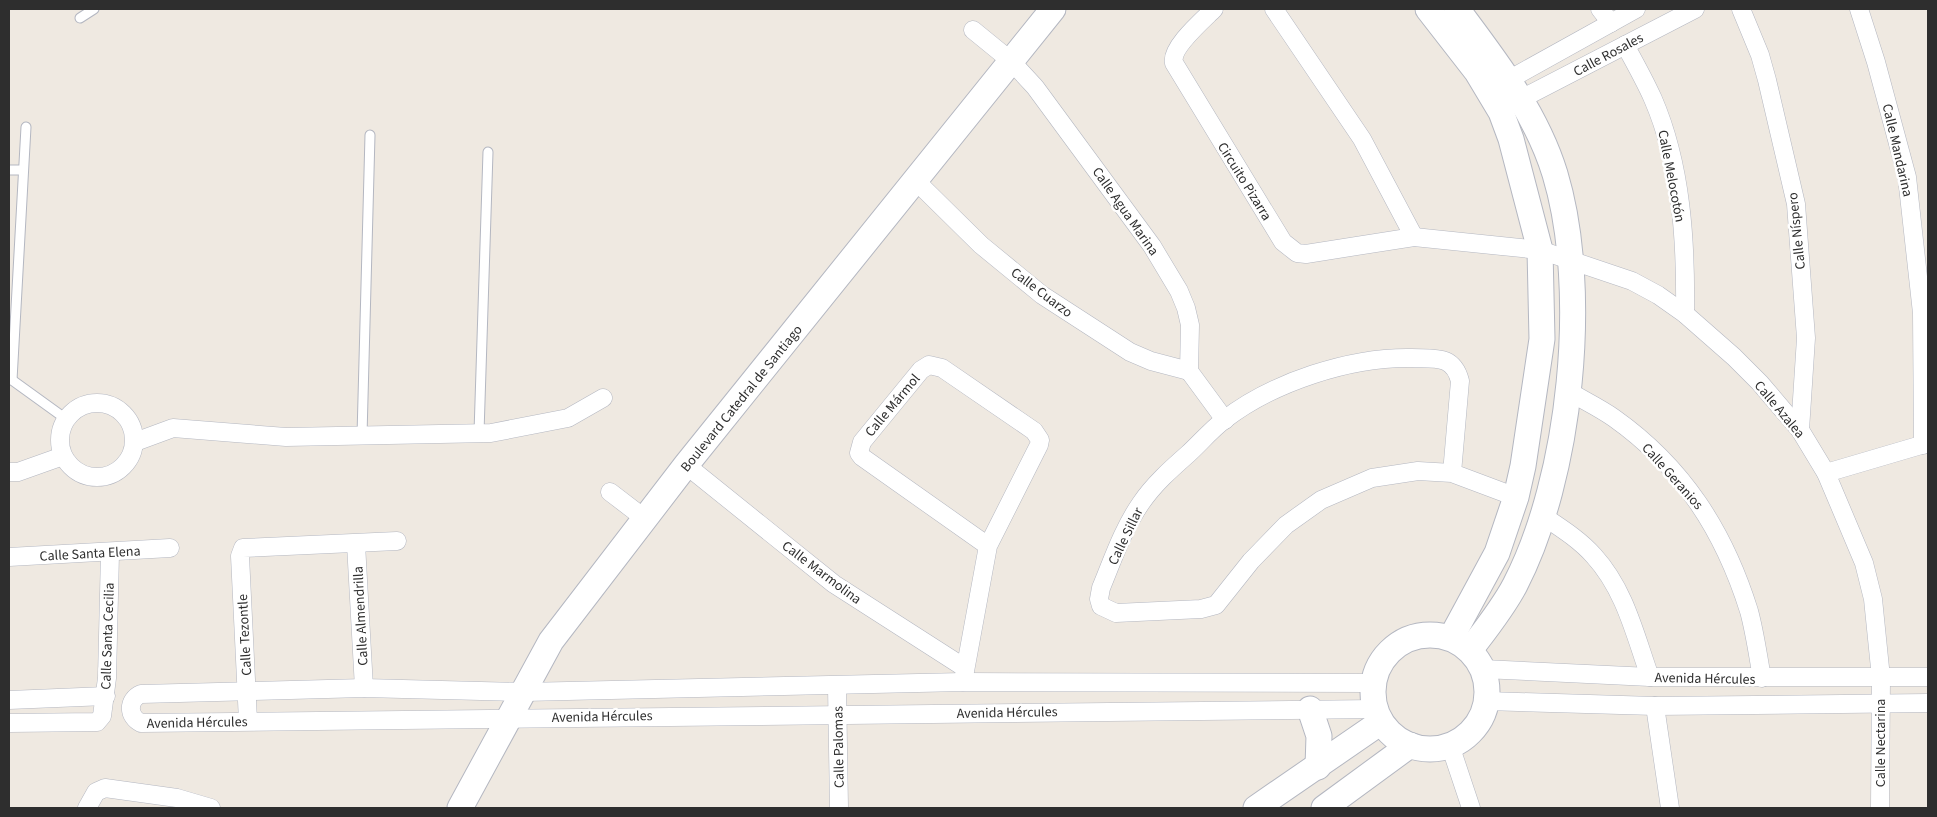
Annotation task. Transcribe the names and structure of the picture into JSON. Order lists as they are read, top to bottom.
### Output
{
  "streets": {
    "street": [
      "Calle Rosales",
      "Calle Mandarina",
      "Calle Melocotón",
      "Circuito Pizarra",
      "Calle Agua Marina",
      "Calle Níspero",
      "Calle Cuarzo",
      "Boulevard Catedral de Santiago",
      "Calle Mármol",
      "Calle Azalea",
      "Calle Geranios",
      "Calle Sillar",
      "Calle Santa Elena",
      "Calle Marmolina",
      "Calle Almendrilla",
      "Calle Tezontle",
      "Calle Santa Cecilia",
      "Avenida Hércules",
      "Calle Nectarina",
      "Calle Palomas"
    ]
  },
  "crossings": [
    ["Calle Rosales", "Calle Melocotón"],
    ["Calle Melocotón", "Calle Azalea"],
    ["Circuito Pizarra", "Calle Azalea"],
    ["Calle Agua Marina", "Calle Cuarzo"],
    ["Calle Agua Marina", "Boulevard Catedral de Santiago"],
    ["Calle Níspero", "Calle Azalea"],
    ["Calle Cuarzo", "Boulevard Catedral de Santiago"],
    ["Boulevard Catedral de Santiago", "Calle Marmolina"],
    ["Boulevard Catedral de Santiago", "Avenida Hércules"],
    ["Calle Mármol", "Calle Marmolina"],
    ["Calle Mármol", "Avenida Hércules"],
    ["Calle Azalea", "Avenida Hércules"],
    ["Calle Azalea", "Calle Nectarina"],
    ["Calle Geranios", "Avenida Hércules"],
    ["Calle Santa Elena", "Calle Santa Cecilia"],
    ["Calle Marmolina", "Avenida Hércules"],
    ["Calle Almendrilla", "Calle Tezontle"],
    ["Calle Almendrilla", "Avenida Hércules"],
    ["Calle Tezontle", "Avenida Hércules"],
    ["Avenida Hércules", "Calle Nectarina"],
    ["Avenida Hércules", "Calle Palomas"]
  ]
}
